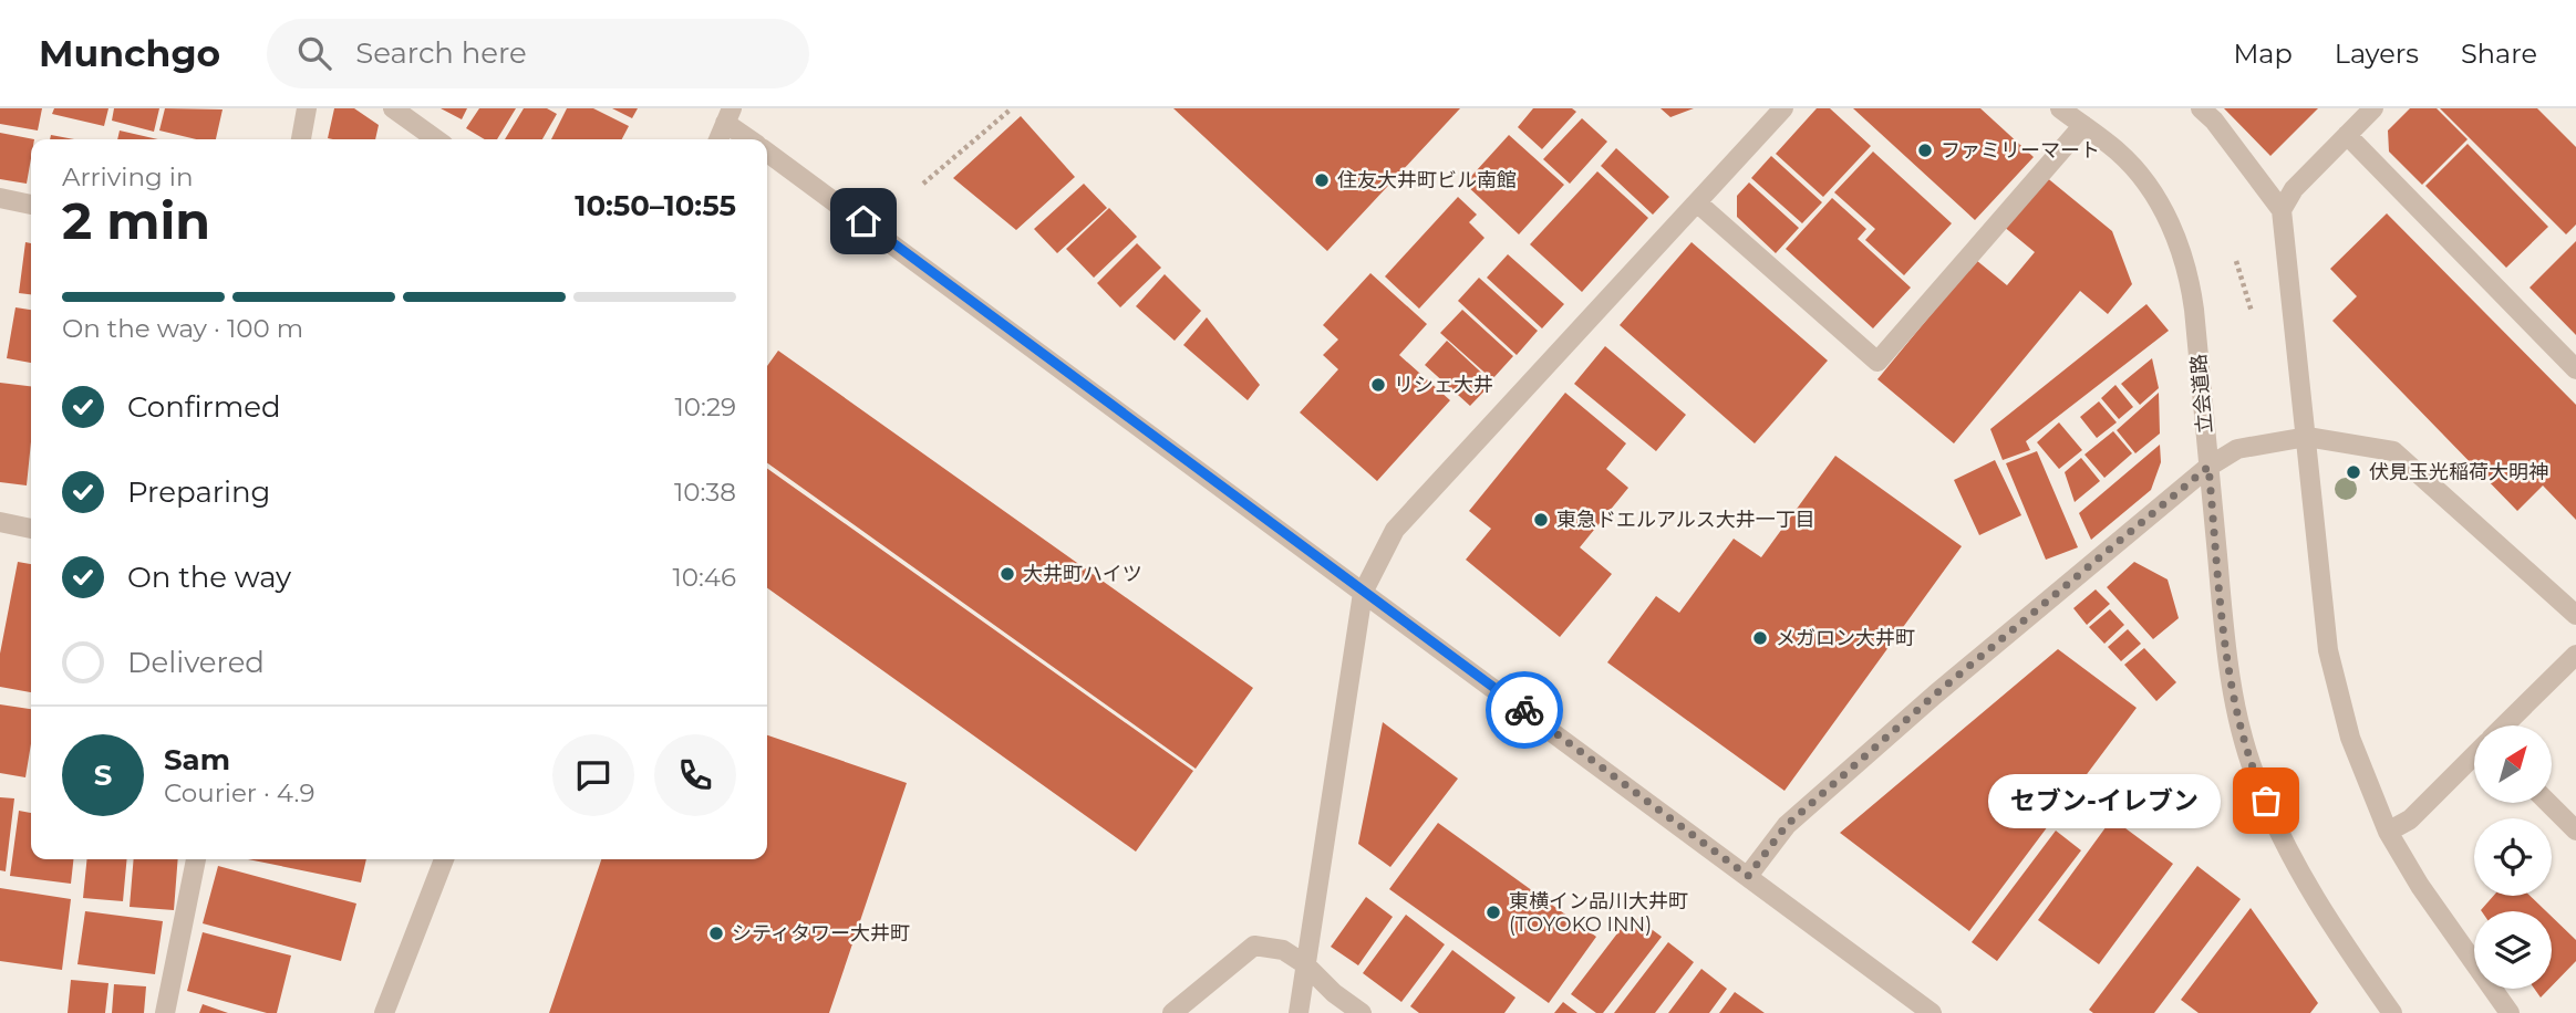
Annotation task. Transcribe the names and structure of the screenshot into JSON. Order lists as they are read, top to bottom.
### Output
{
  "streets": {
    "street": ["立会道路"]
  },
  "places": [
    "ファミリーマート",
    "住友大井町ビル南館",
    "リシェ大井",
    "伏見玉光稲荷大明神",
    "東急ドエルアルス大井一丁目",
    "大井町ハイツ",
    "メガロン大井町",
    "セブン-イレブン",
    "東横イン品川大井町 (TOYOKO INN)",
    "シティタワー大井町"
  ],
  "north": "top right",
  "page": {
    "header": "Munchgo",
    "search": "Search here",
    "nav": ["Map", "Layers", "Share"],
    "heading": ["2 min", "Arriving in", "10:50–10:55"],
    "panel": ["Sam", "Courier · 4.9"],
    "bar": "On the way · 100 m",
    "list": [
      ["Confirmed", "10:29"],
      ["Preparing", "10:38"],
      ["On the way", "10:46"],
      "Delivered"
    ],
    "round": "S",
    "bubble": "セブン-イレブン"
  }
}
